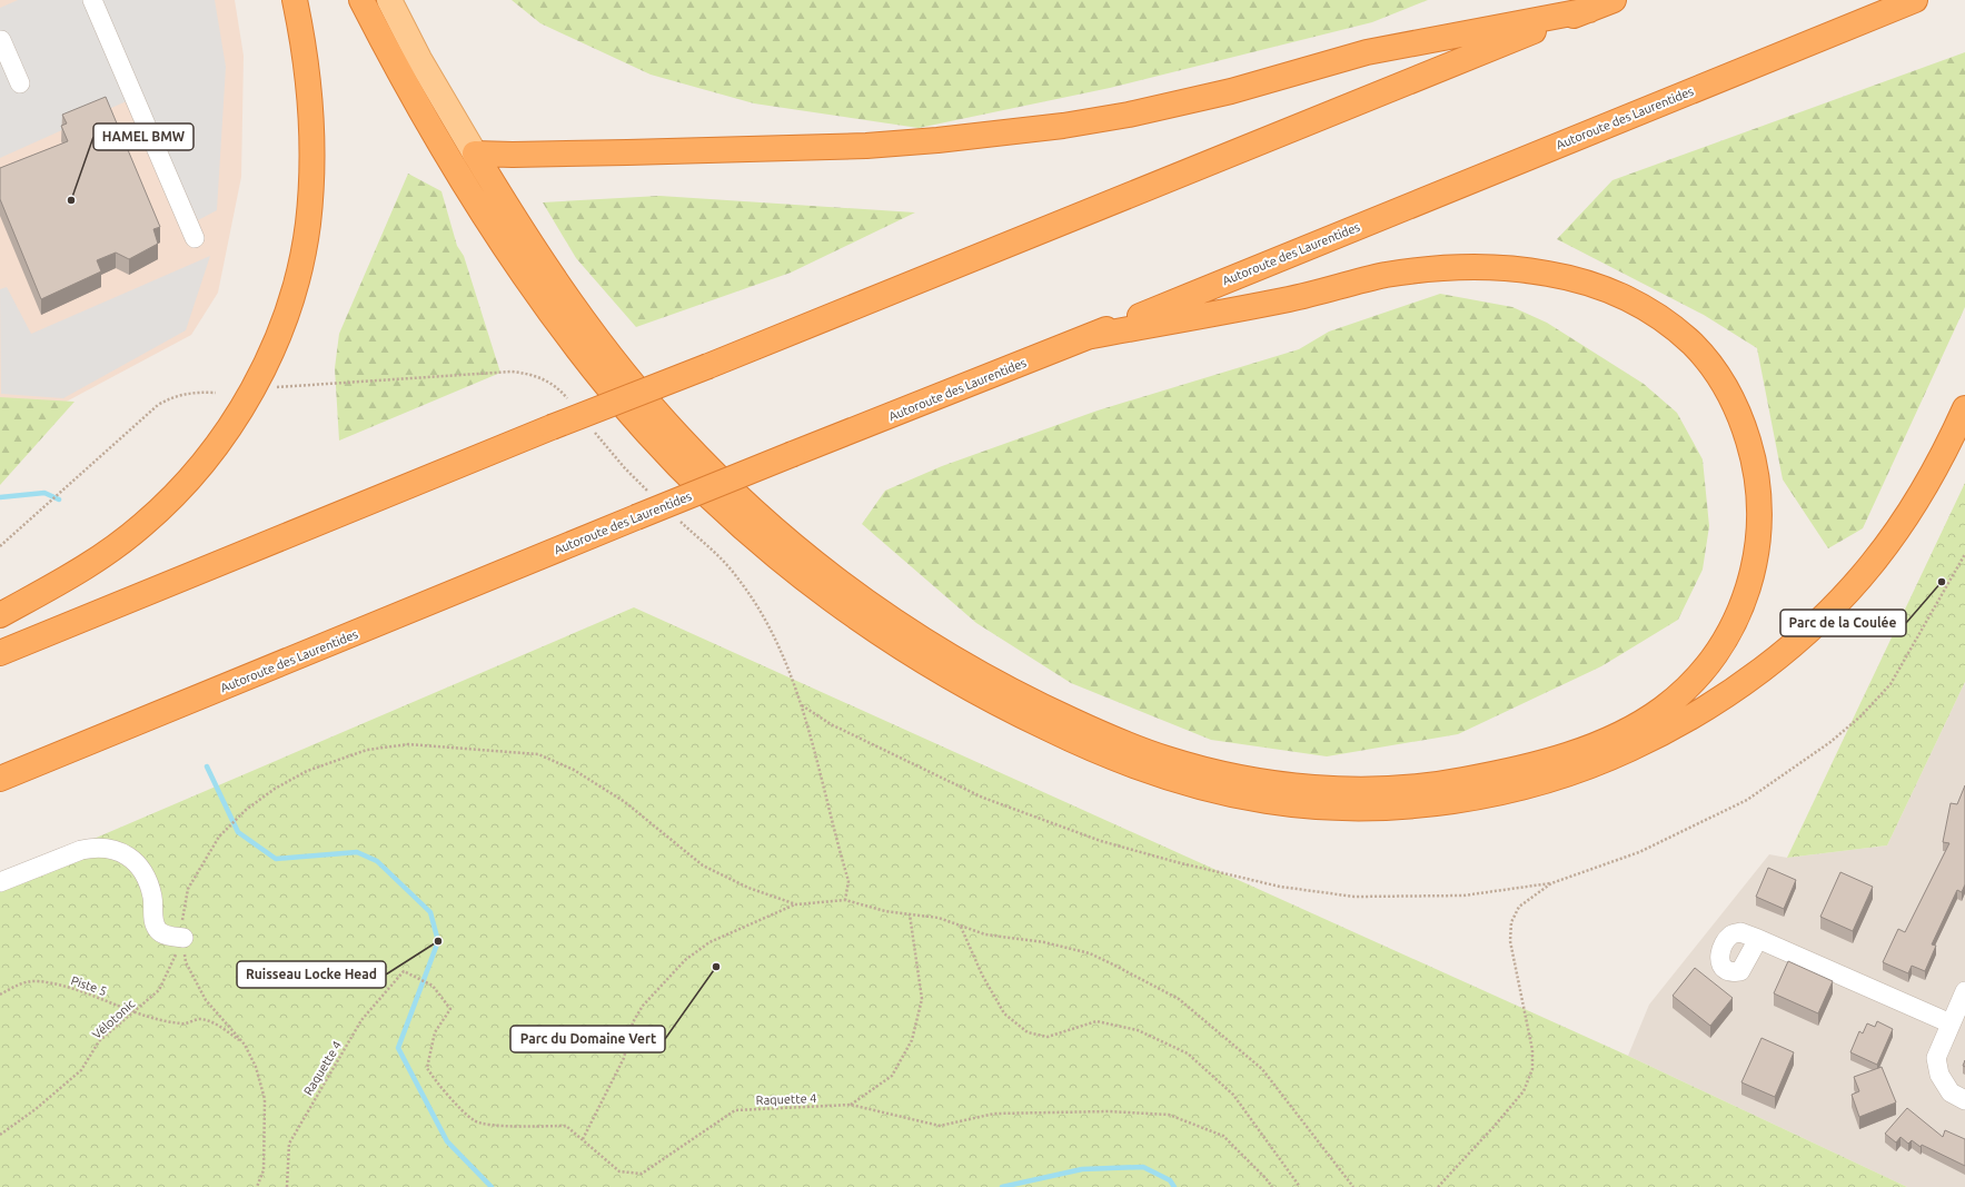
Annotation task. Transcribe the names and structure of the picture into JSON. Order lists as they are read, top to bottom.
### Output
{
  "streets": {
    "highway": ["Autoroute des Laurentides"],
    "path": ["Piste 5", "Vélotonic", "Raquette 4"]
  },
  "crossings": [
    ["Piste 5", "Vélotonic"]
  ],
  "places": [
    "HAMEL BMW",
    "Parc de la Coulée",
    "Ruisseau Locke Head",
    "Parc du Domaine Vert"
  ]
}
